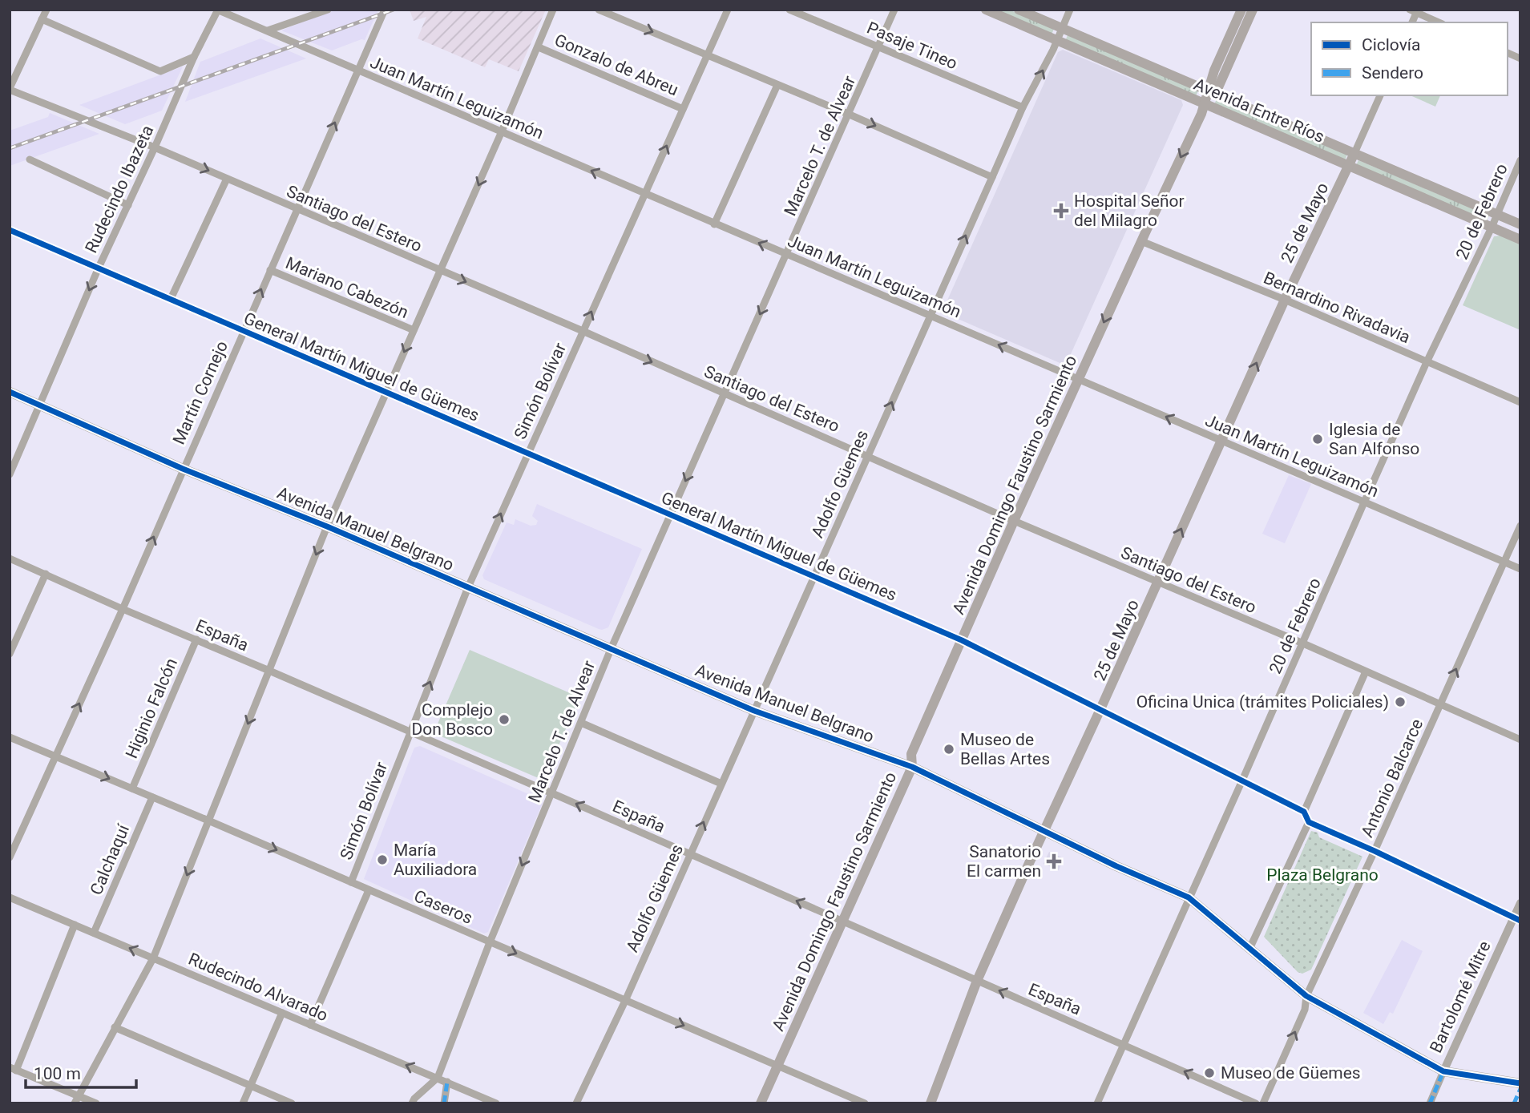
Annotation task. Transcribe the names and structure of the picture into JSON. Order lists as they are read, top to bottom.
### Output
{
  "streets": {
    "main road": [
      "Avenida Entre Ríos",
      "25 de Mayo",
      "Avenida Domingo Faustino Sarmiento",
      "Avenida Manuel Belgrano"
    ],
    "street": [
      "Pasaje Tineo",
      "Gonzalo de Abreu",
      "Juan Martín Leguizamón",
      "Marcelo T. de Alvear",
      "Rudecindo Ibazeta",
      "20 de Febrero",
      "Santiago del Estero",
      "Mariano Cabezón",
      "Bernardino Rivadavia",
      "General Martín Miguel de Güemes",
      "Simón Bolívar",
      "Martín Cornejo",
      "Adolfo Güemes",
      "España",
      "Higinio Falcón",
      "Antonio Balcarce",
      "Calchaquí",
      "Caseros",
      "Rudecindo Alvarado",
      "Bartolomé Mitre"
    ]
  },
  "crossings": [
    ["Pasaje Tineo", "Marcelo T. de Alvear"],
    ["Pasaje Tineo", "Adolfo Güemes"],
    ["Gonzalo de Abreu", "Simón Bolívar"],
    ["Juan Martín Leguizamón", "Marcelo T. de Alvear"],
    ["Juan Martín Leguizamón", "Rudecindo Ibazeta"],
    ["Juan Martín Leguizamón", "20 de Febrero"],
    ["Juan Martín Leguizamón", "25 de Mayo"],
    ["Juan Martín Leguizamón", "Simón Bolívar"],
    ["Juan Martín Leguizamón", "Martín Cornejo"],
    ["Juan Martín Leguizamón", "Adolfo Güemes"],
    ["Juan Martín Leguizamón", "Avenida Domingo Faustino Sarmiento"],
    ["Juan Martín Leguizamón", "Antonio Balcarce"],
    ["Avenida Entre Ríos", "20 de Febrero"],
    ["Avenida Entre Ríos", "25 de Mayo"],
    ["Avenida Entre Ríos", "Adolfo Güemes"],
    ["Avenida Entre Ríos", "Avenida Domingo Faustino Sarmiento"],
    ["Marcelo T. de Alvear", "Santiago del Estero"],
    ["Marcelo T. de Alvear", "General Martín Miguel de Güemes"],
    ["Marcelo T. de Alvear", "Avenida Manuel Belgrano"],
    ["Marcelo T. de Alvear", "España"],
    ["Marcelo T. de Alvear", "Caseros"],
    ["Marcelo T. de Alvear", "Rudecindo Alvarado"],
    ["Rudecindo Ibazeta", "Santiago del Estero"],
    ["Rudecindo Ibazeta", "General Martín Miguel de Güemes"],
    ["Rudecindo Ibazeta", "Avenida Manuel Belgrano"],
    ["20 de Febrero", "Santiago del Estero"],
    ["20 de Febrero", "Bernardino Rivadavia"],
    ["20 de Febrero", "General Martín Miguel de Güemes"],
    ["20 de Febrero", "Avenida Manuel Belgrano"],
    ["20 de Febrero", "España"],
    ["Santiago del Estero", "25 de Mayo"],
    ["Santiago del Estero", "Simón Bolívar"],
    ["Santiago del Estero", "Martín Cornejo"],
    ["Santiago del Estero", "Adolfo Güemes"],
    ["Santiago del Estero", "Avenida Domingo Faustino Sarmiento"],
    ["Santiago del Estero", "Antonio Balcarce"],
    ["25 de Mayo", "Bernardino Rivadavia"],
    ["25 de Mayo", "General Martín Miguel de Güemes"],
    ["25 de Mayo", "Avenida Manuel Belgrano"],
    ["25 de Mayo", "España"],
    ["Mariano Cabezón", "Martín Cornejo"],
    ["Bernardino Rivadavia", "Avenida Domingo Faustino Sarmiento"],
    ["General Martín Miguel de Güemes", "Simón Bolívar"],
    ["General Martín Miguel de Güemes", "Martín Cornejo"],
    ["General Martín Miguel de Güemes", "Adolfo Güemes"],
    ["General Martín Miguel de Güemes", "Avenida Domingo Faustino Sarmiento"],
    ["Simón Bolívar", "Avenida Manuel Belgrano"],
    ["Simón Bolívar", "España"],
    ["Simón Bolívar", "Caseros"],
    ["Martín Cornejo", "Avenida Manuel Belgrano"],
    ["Martín Cornejo", "España"],
    ["Martín Cornejo", "Caseros"],
    ["Adolfo Güemes", "Avenida Manuel Belgrano"],
    ["Adolfo Güemes", "España"],
    ["Adolfo Güemes", "Caseros"],
    ["Avenida Domingo Faustino Sarmiento", "Avenida Manuel Belgrano"],
    ["Avenida Domingo Faustino Sarmiento", "España"],
    ["Avenida Domingo Faustino Sarmiento", "Caseros"],
    ["Avenida Manuel Belgrano", "Antonio Balcarce"],
    ["Avenida Manuel Belgrano", "Bartolomé Mitre"],
    ["España", "Higinio Falcón"],
    ["Higinio Falcón", "Caseros"],
    ["Calchaquí", "Caseros"],
    ["Calchaquí", "Rudecindo Alvarado"]
  ],
  "one_way": [
    "Juan Martín Leguizamón",
    "Marcelo T. de Alvear",
    "Simón Bolívar",
    "Martín Cornejo",
    "Adolfo Güemes",
    "España",
    "Antonio Balcarce",
    "Caseros",
    "Rudecindo Alvarado"
  ],
  "parks": ["Plaza Belgrano"],
  "places": {
    "health": ["Hospital Señor del Milagro", "Sanatorio El carmen"],
    "other": [
      "Iglesia de San Alfonso",
      "Oficina Unica (trámites Policiales)",
      "Complejo Don Bosco",
      "Museo de Bellas Artes",
      "María Auxiliadora",
      "Museo de Güemes"
    ]
  },
  "legend": ["Ciclovía", "Sendero"],
  "scale_bar": "100 m"
}
